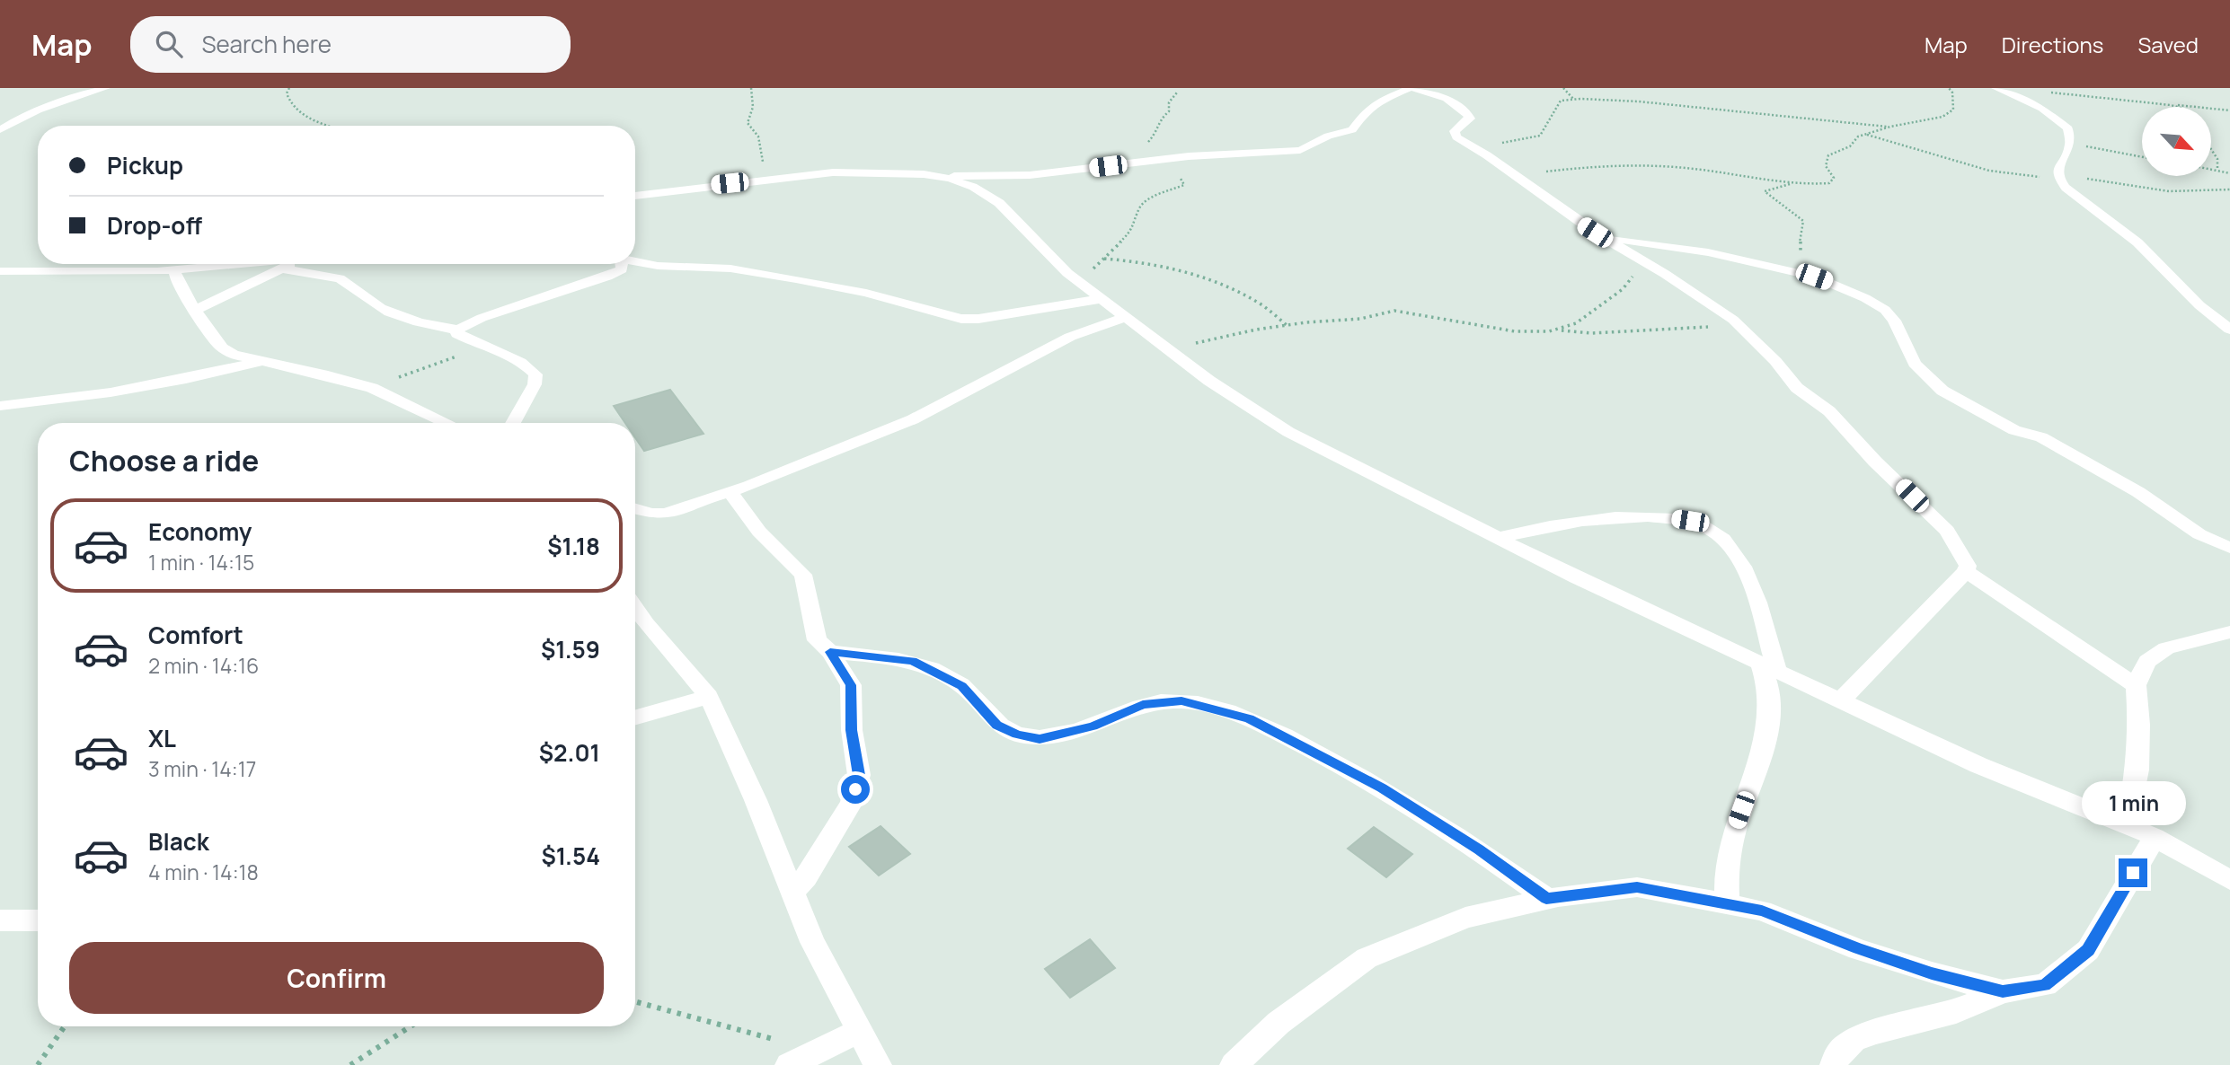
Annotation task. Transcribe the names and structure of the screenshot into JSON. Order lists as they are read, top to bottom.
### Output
{
  "north": "bottom right",
  "page": {
    "header": "Map",
    "search": "Search here",
    "nav": ["Map", "Directions", "Saved"],
    "banner": ["Pickup", "Drop-off"],
    "heading": "Choose a ride",
    "list": [
      {
        "name": "Economy",
        "note": "1 min · 14:15",
        "value": "$1.18"
      },
      {
        "name": "Comfort",
        "note": "2 min · 14:16",
        "value": "$1.59"
      },
      {
        "name": "XL",
        "note": "3 min · 14:17",
        "value": "$2.01"
      },
      {
        "name": "Black",
        "note": "4 min · 14:18",
        "value": "$1.54"
      }
    ],
    "bubble": "1 min",
    "buttons": "Confirm"
  }
}
